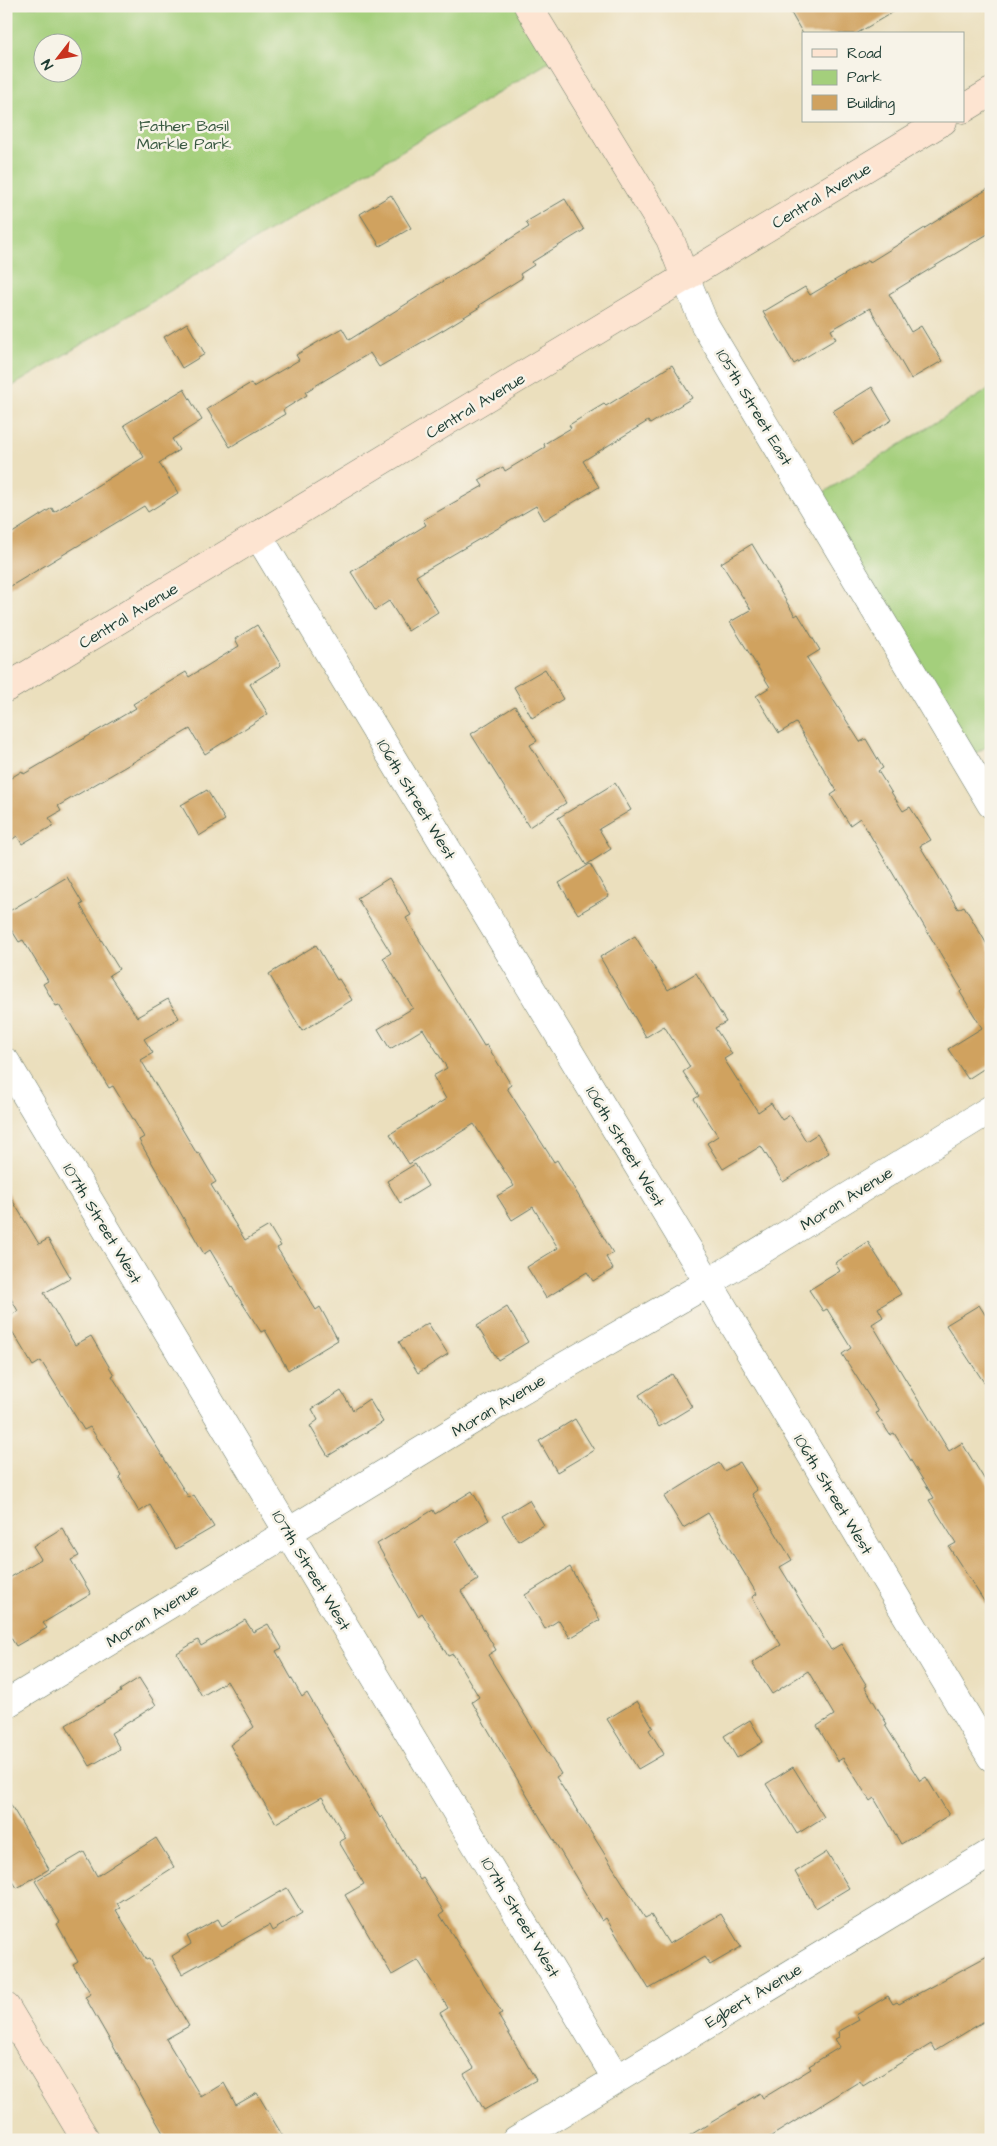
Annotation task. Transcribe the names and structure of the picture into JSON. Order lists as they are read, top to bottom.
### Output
{
  "streets": {
    "main road": ["Central Avenue", "105th Street East"],
    "street": [
      "106th Street West",
      "Moran Avenue",
      "107th Street West",
      "Egbert Avenue"
    ]
  },
  "crossings": [
    ["Central Avenue", "105th Street East"],
    ["Central Avenue", "106th Street West"],
    ["106th Street West", "Moran Avenue"],
    ["Moran Avenue", "107th Street West"],
    ["107th Street West", "Egbert Avenue"]
  ],
  "parks": ["Father Basil Markle Park"],
  "legend": ["Road", "Park", "Building"],
  "north": "bottom left"
}
